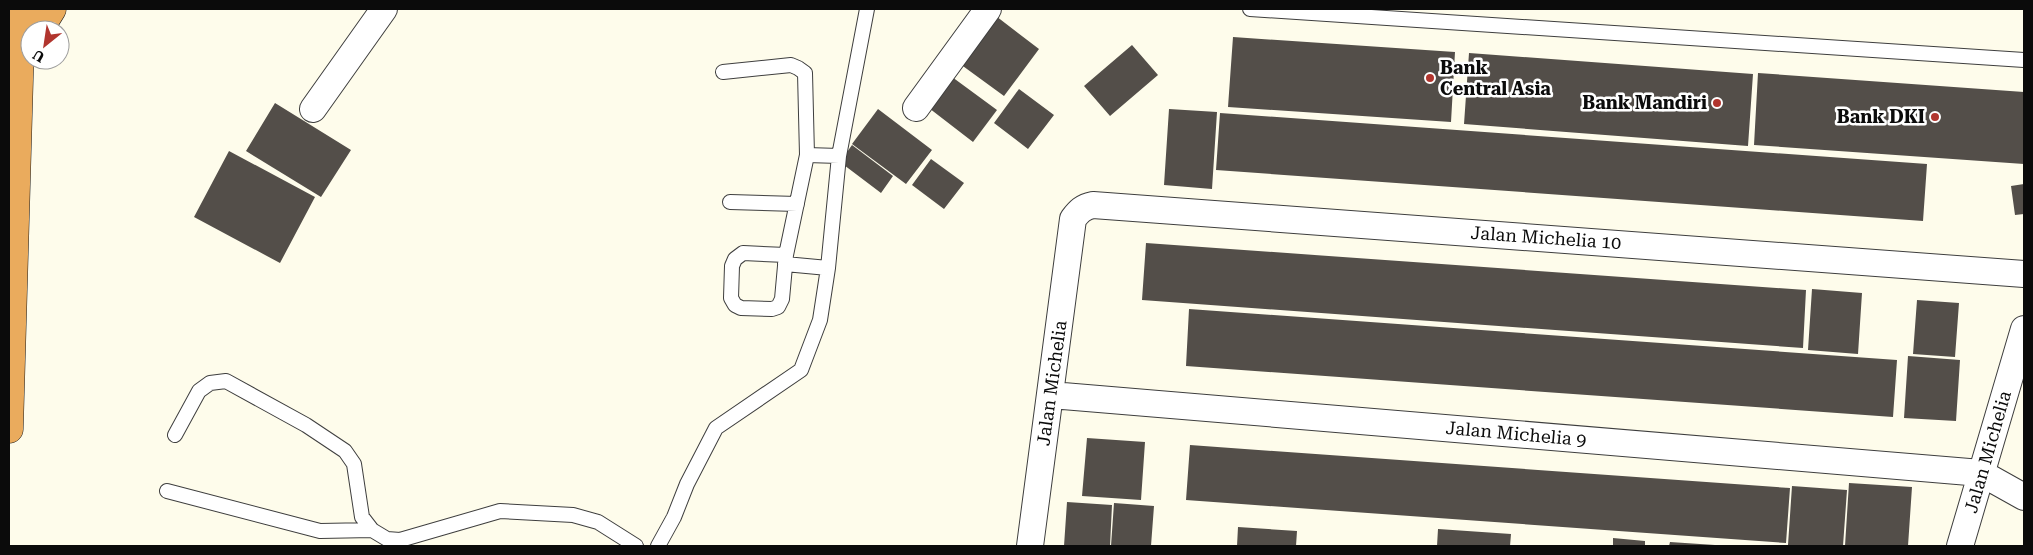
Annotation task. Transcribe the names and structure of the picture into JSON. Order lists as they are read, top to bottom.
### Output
{
  "streets": {
    "street": ["Jalan Michelia 10", "Jalan Michelia", "Jalan Michelia 9"]
  },
  "crossings": [
    ["Jalan Michelia 10", "Jalan Michelia"],
    ["Jalan Michelia", "Jalan Michelia 9"]
  ],
  "places": ["Bank Central Asia", "Bank Mandiri", "Bank DKI"],
  "north": "bottom left"
}
